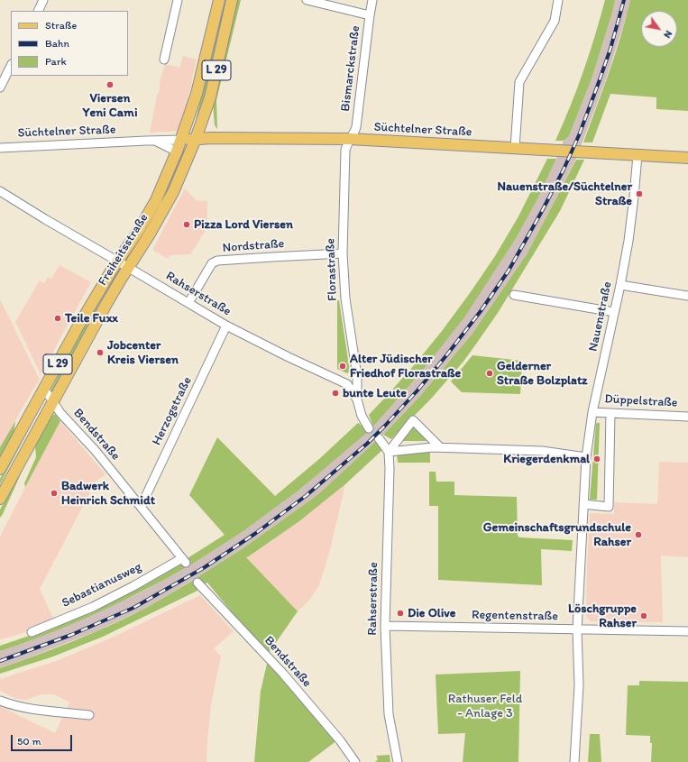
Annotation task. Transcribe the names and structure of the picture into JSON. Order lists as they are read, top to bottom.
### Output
{
  "streets": {
    "main road": ["L 29", "Süchtelner Straße", "Freiheitsstraße"],
    "street": [
      "Bismarckstraße",
      "Nordstraße",
      "Florastraße",
      "Rahserstraße",
      "Nauenstraße",
      "Düppelstraße",
      "Herzogstraße",
      "Bendstraße",
      "Sebastianusweg",
      "Regentenstraße"
    ]
  },
  "crossings": [
    ["Bismarckstraße", "Süchtelner Straße"],
    ["Bismarckstraße", "Florastraße"],
    ["Süchtelner Straße", "Freiheitsstraße"],
    ["Süchtelner Straße", "Florastraße"],
    ["Süchtelner Straße", "Nauenstraße"],
    ["Nordstraße", "Florastraße"],
    ["Nordstraße", "Rahserstraße"],
    ["Freiheitsstraße", "Rahserstraße"],
    ["Freiheitsstraße", "Bendstraße"],
    ["Florastraße", "Rahserstraße"],
    ["Rahserstraße", "Herzogstraße"],
    ["Rahserstraße", "Regentenstraße"],
    ["Nauenstraße", "Düppelstraße"],
    ["Nauenstraße", "Regentenstraße"],
    ["Herzogstraße", "Bendstraße"],
    ["Bendstraße", "Sebastianusweg"]
  ],
  "parks": ["Rathuser Feld - Anlage 3"],
  "places": [
    "Viersen Yeni Cami",
    "Nauenstraße/Süchtelner Straße",
    "Pizza Lord Viersen",
    "Teile Fuxx",
    "Jobcenter Kreis Viersen",
    "Alter Jüdischer Friedhof Florastraße",
    "Gelderner Straße Bolzplatz",
    "bunte Leute",
    "Kriegerdenkmal",
    "Badwerk Heinrich Schmidt",
    "Gemeinschaftsgrundschule Rahser",
    "Die Olive",
    "Löschgruppe Rahser"
  ],
  "legend": ["Straße", "Bahn", "Park"],
  "scale_bar": "50 m",
  "north": "bottom right"
}
